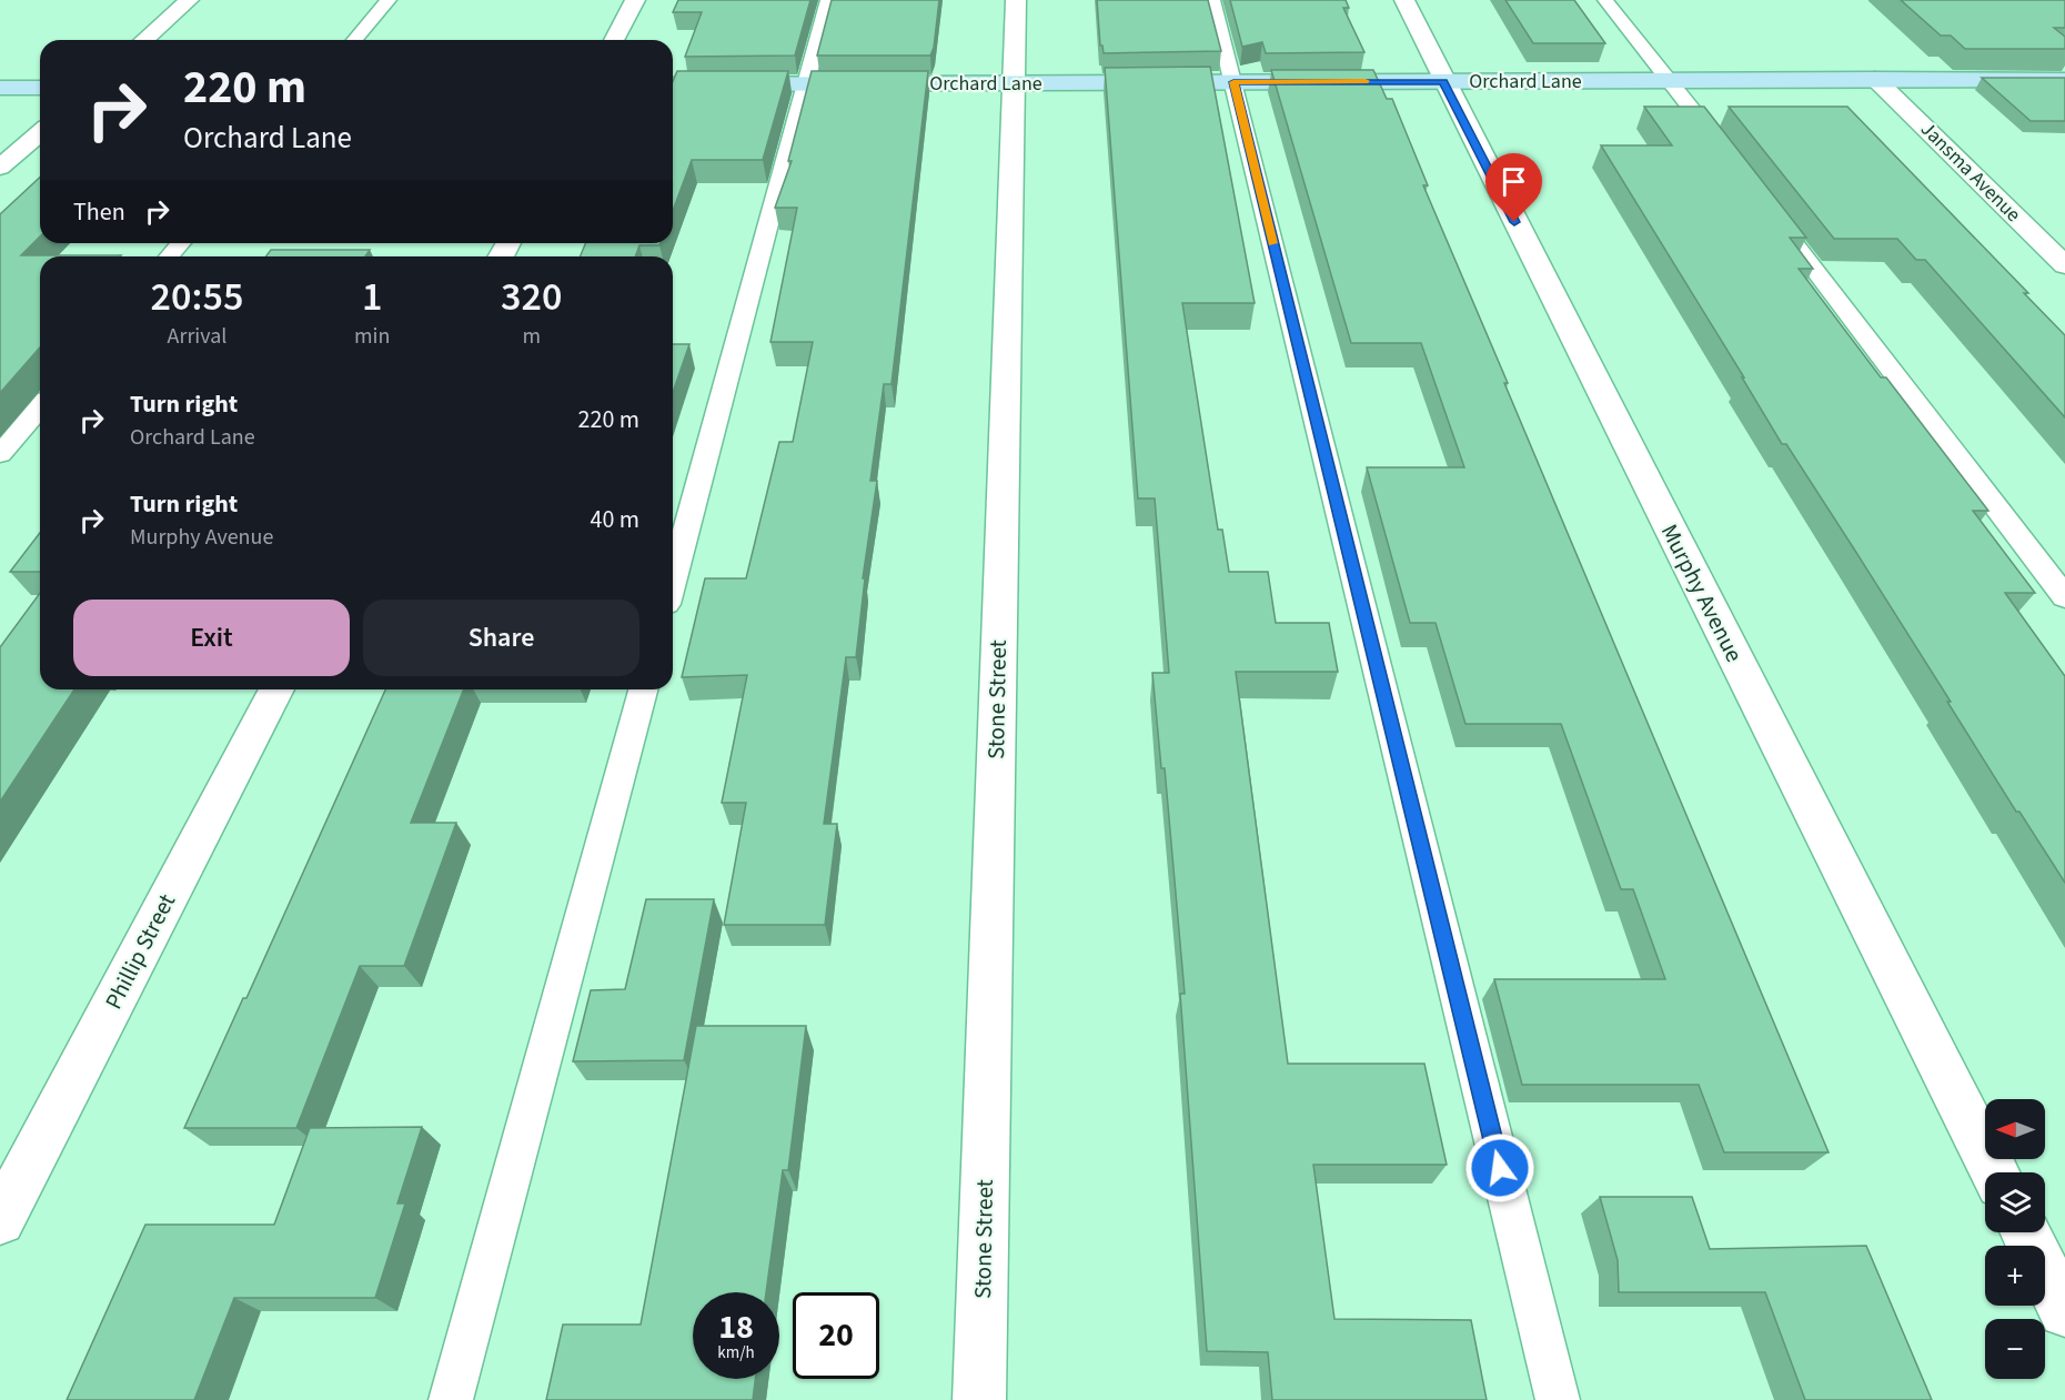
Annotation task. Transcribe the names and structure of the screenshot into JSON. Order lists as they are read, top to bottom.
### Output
{
  "streets": {
    "street": [
      "Orchard Lane",
      "Jansma Avenue",
      "Murphy Avenue",
      "Stone Street",
      "Phillip Street"
    ]
  },
  "crossings": [
    ["Orchard Lane", "Jansma Avenue"],
    ["Orchard Lane", "Murphy Avenue"],
    ["Orchard Lane", "Stone Street"]
  ],
  "north": "left",
  "page": {
    "turn": ["220 m", "Orchard Lane"],
    "then": "Then",
    "eta": [
      "20:55",
      "Arrival",
      "1",
      "min",
      "320",
      "m"
    ],
    "list": [
      {
        "name": "Turn right",
        "note": "Orchard Lane",
        "value": "220 m"
      },
      {
        "name": "Turn right",
        "note": "Murphy Avenue",
        "value": "40 m"
      }
    ],
    "buttons": ["Exit", "Share"],
    "map_buttons": ["+", "−"],
    "speed": "18 km/h",
    "limit": "20"
  }
}
